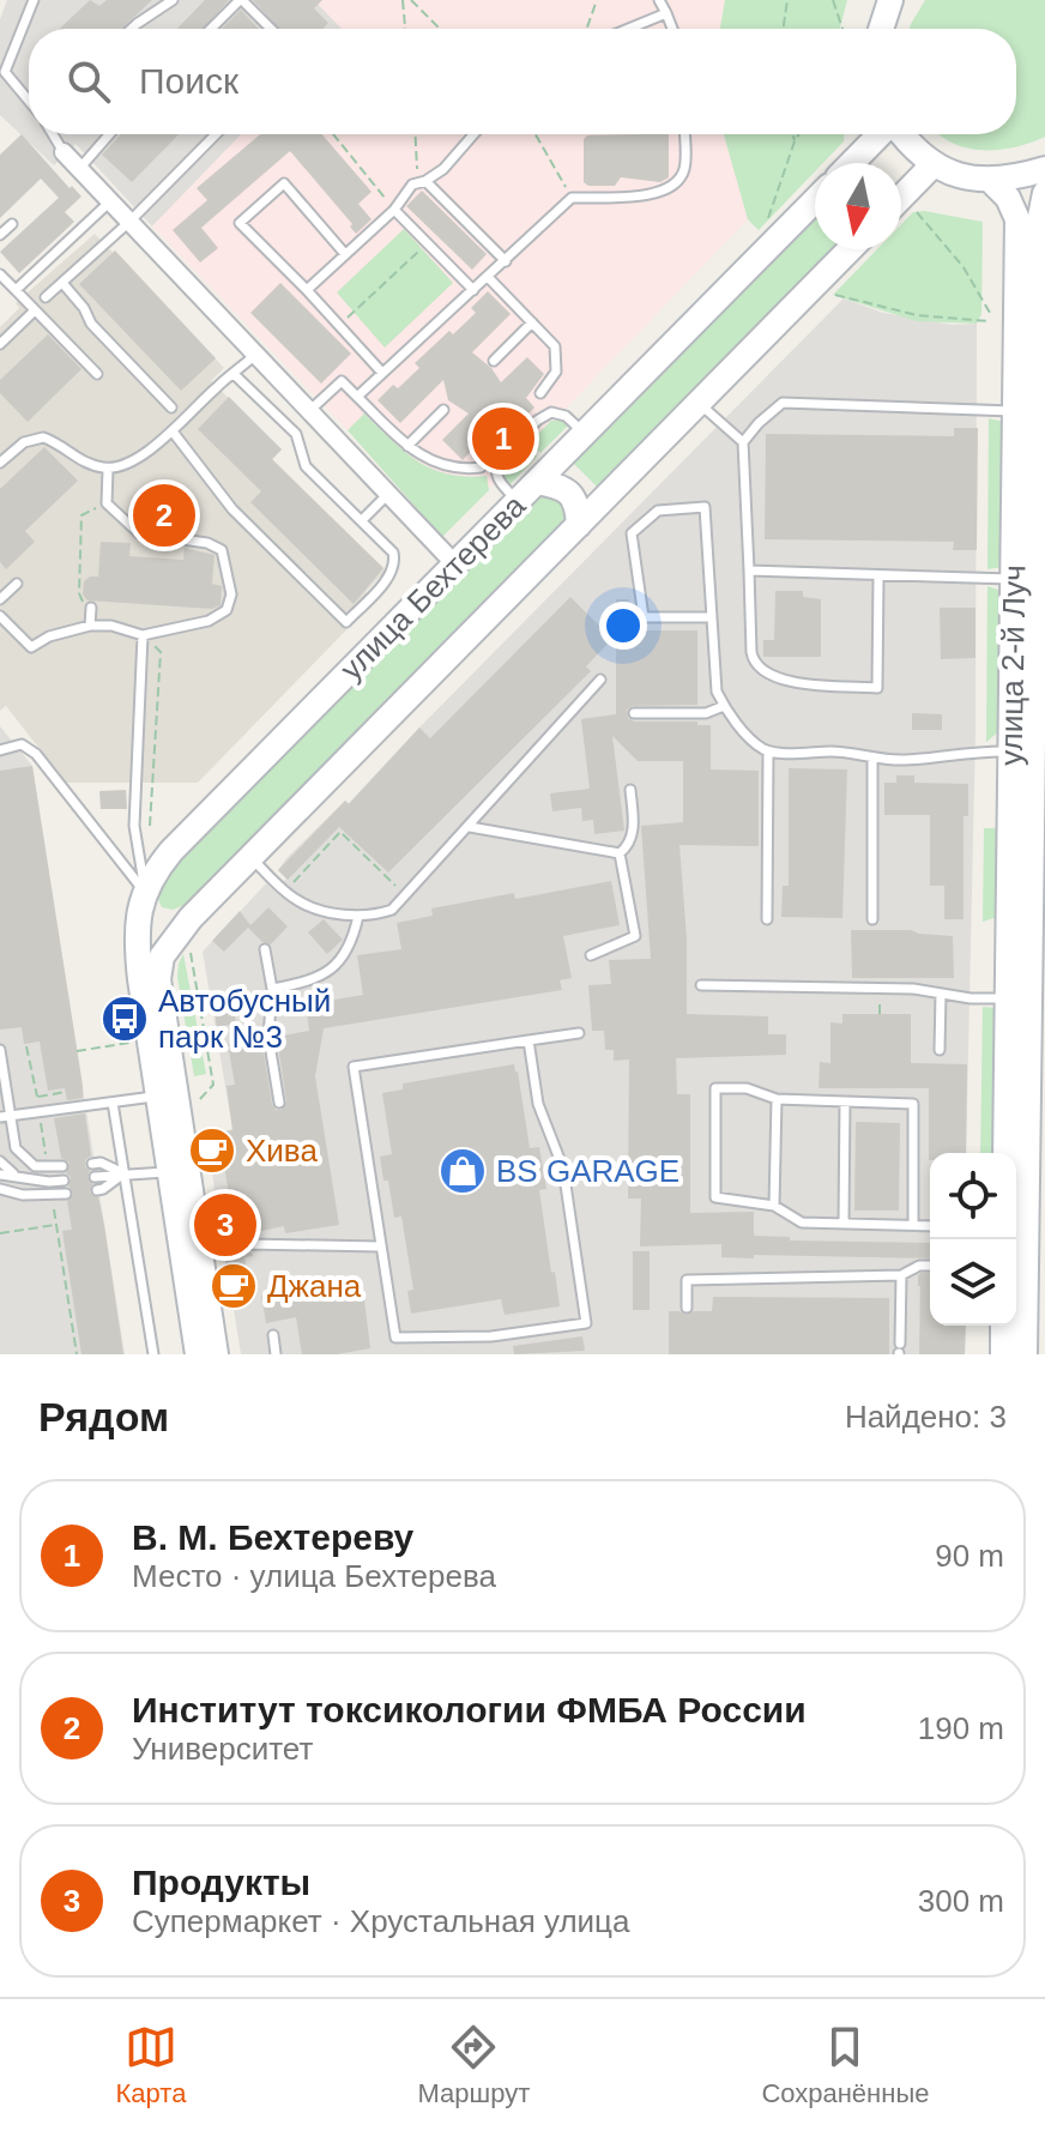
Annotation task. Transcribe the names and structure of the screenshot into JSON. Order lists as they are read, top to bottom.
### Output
{
  "streets": {
    "street": ["улица Бехтерева", "улица 2-й Луч"]
  },
  "places": {
    "bus stop": ["Автобусный парк №3"],
    "cafe": ["Хива", "Джана"],
    "shop": ["BS GARAGE"]
  },
  "north": "bottom",
  "page": {
    "search": "Поиск",
    "pins": ["1", "2", "3"],
    "heading": ["Рядом", "Найдено: 3"],
    "list": [
      {
        "mark": "1",
        "name": "В. М. Бехтереву",
        "note": "Место · улица Бехтерева",
        "value": "90 m"
      },
      {
        "mark": "2",
        "name": "Институт токсикологии ФМБА России",
        "note": "Университет",
        "value": "190 m"
      },
      {
        "mark": "3",
        "name": "Продукты",
        "note": "Супермаркет · Хрустальная улица",
        "value": "300 m"
      }
    ],
    "nav": ["Карта", "Маршрут", "Сохранённые"]
  }
}
